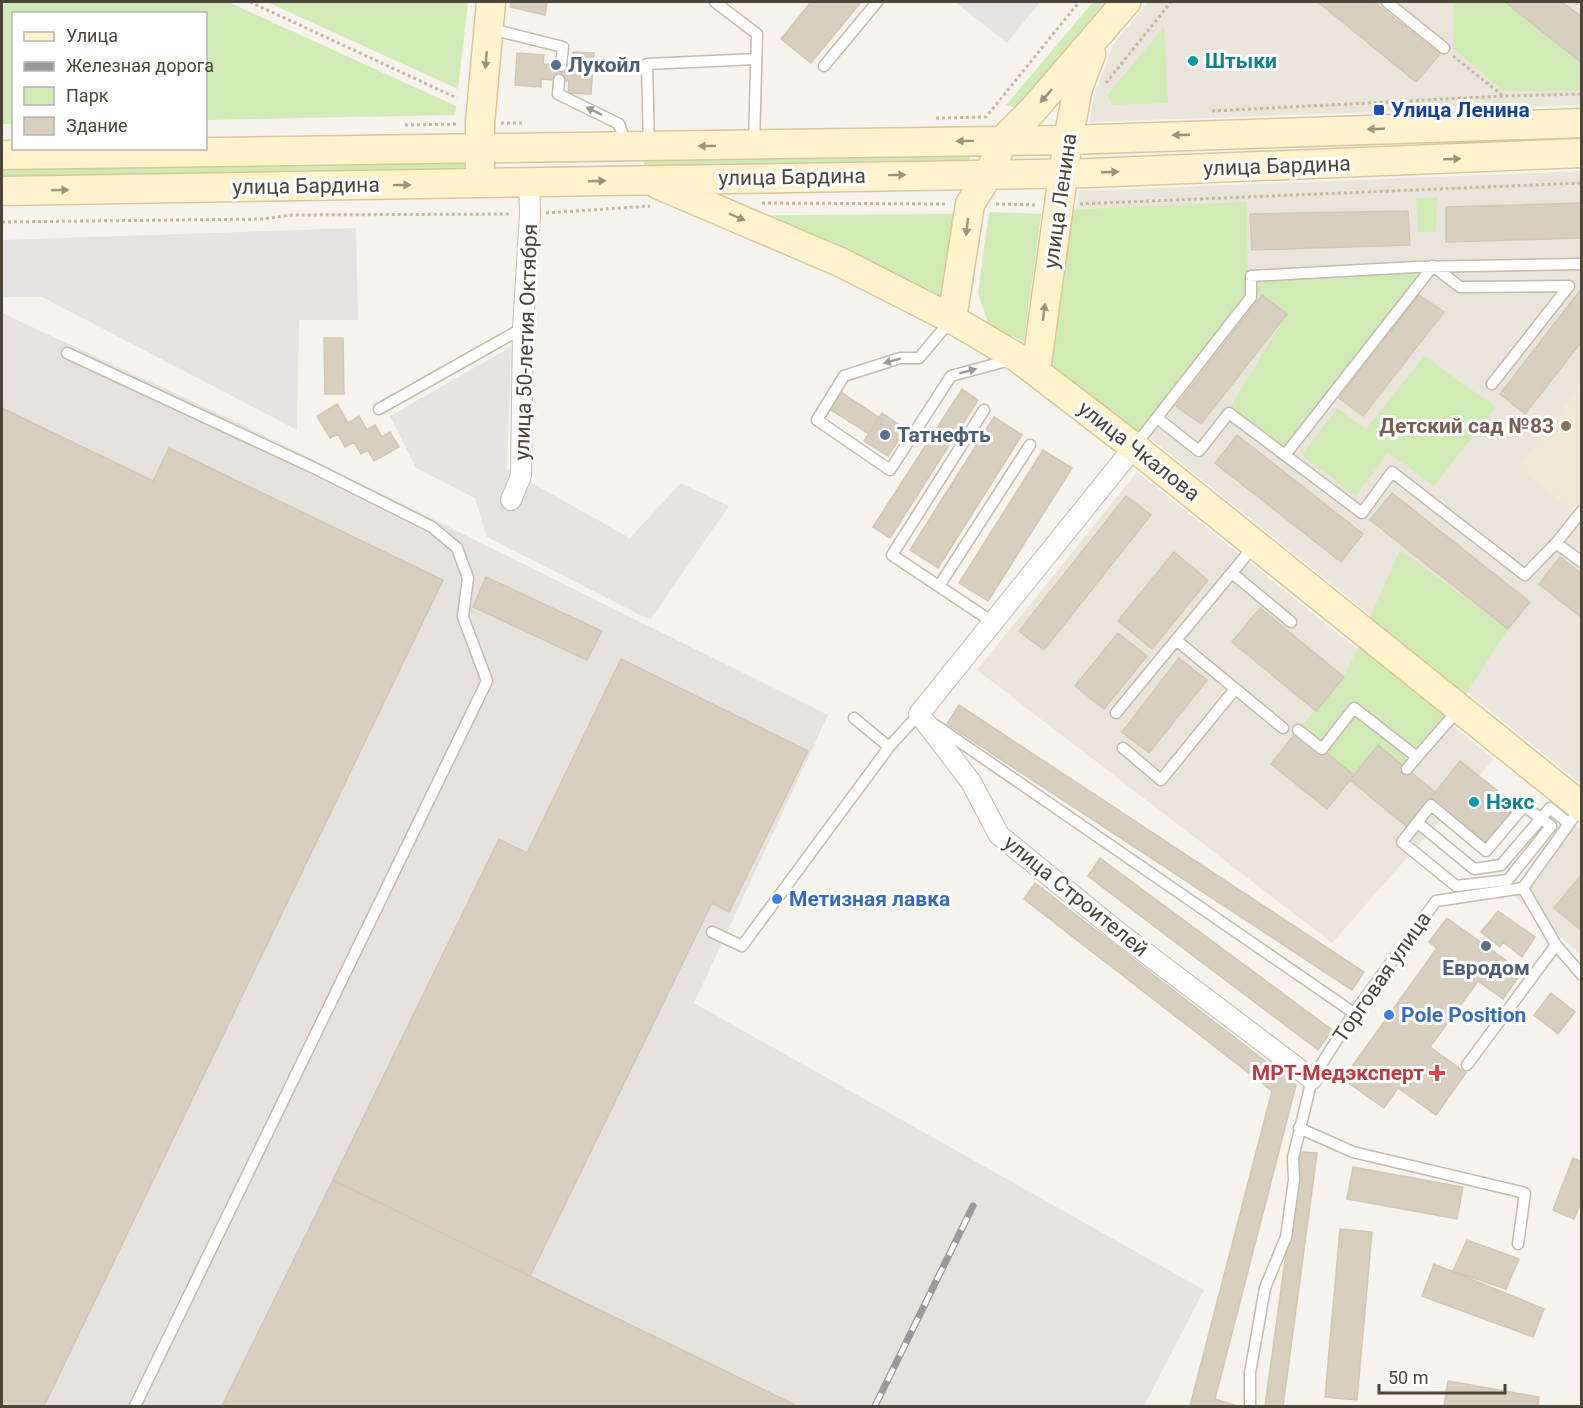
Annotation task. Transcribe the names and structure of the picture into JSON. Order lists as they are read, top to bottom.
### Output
{
  "streets": {
    "main road": ["улица Бардина", "улица Ленина", "улица Чкалова"],
    "street": ["улица 50-летия Октября", "улица Строителей"],
    "lane": ["Торговая улица"]
  },
  "crossings": [
    ["улица Бардина", "улица Ленина"],
    ["улица Бардина", "улица 50-летия Октября"],
    ["улица Бардина", "улица Чкалова"],
    ["улица Ленина", "улица Чкалова"],
    ["улица Строителей", "Торговая улица"]
  ],
  "places": {
    "other": [
      "Штыки",
      "Лукойл",
      "Детский сад №83",
      "Татнефть",
      "Нэкс",
      "Метизная лавка",
      "Евродом",
      "Pole Position"
    ],
    "transit": ["Улица Ленина"],
    "health": ["МРТ-Медэксперт"]
  },
  "legend": [
    "Улица",
    "Железная дорога",
    "Парк",
    "Здание"
  ],
  "scale_bar": "50 m"
}
